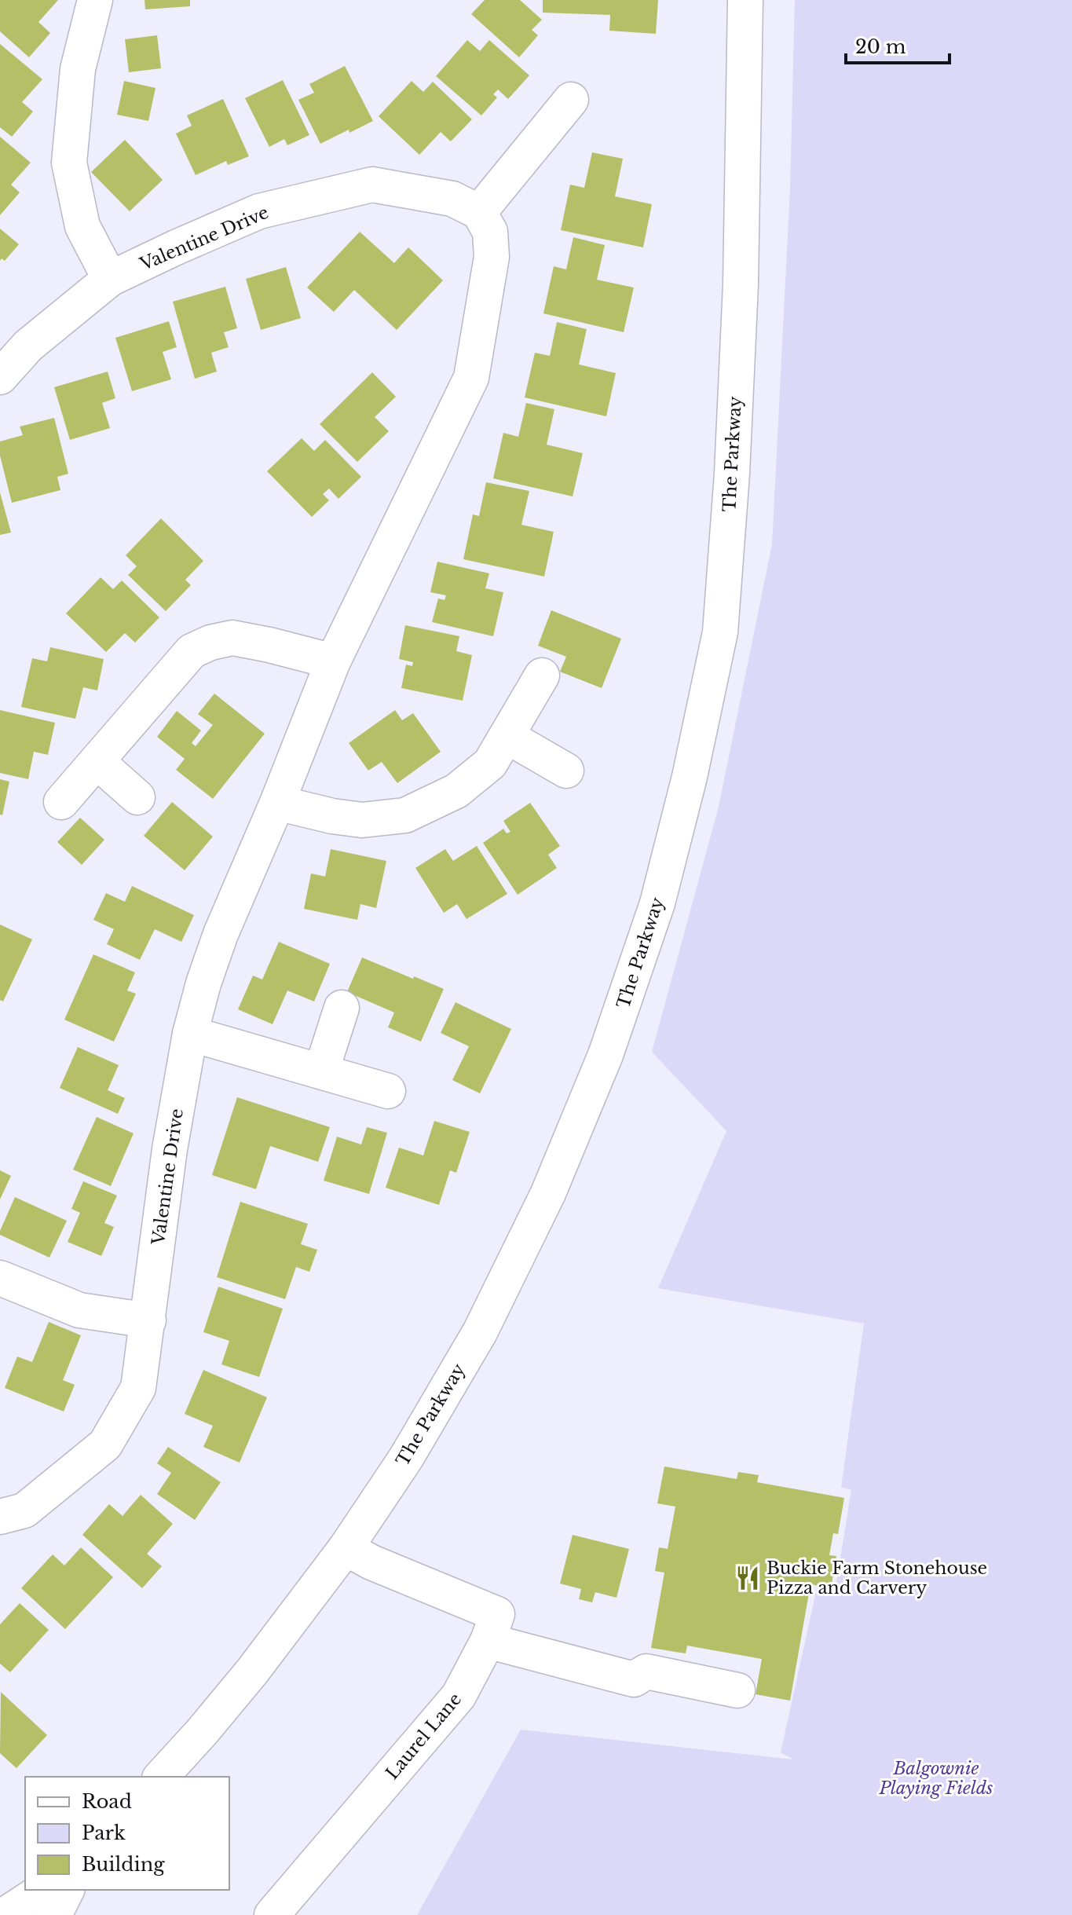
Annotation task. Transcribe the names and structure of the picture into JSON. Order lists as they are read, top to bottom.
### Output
{
  "streets": {
    "street": ["Valentine Drive", "The Parkway", "Laurel Lane"]
  },
  "crossings": [
    ["The Parkway", "Laurel Lane"]
  ],
  "parks": ["Balgownie Playing Fields"],
  "places": {
    "restaurant": ["Buckie Farm Stonehouse Pizza and Carvery"]
  },
  "legend": ["Road", "Park", "Building"],
  "scale_bar": "20 m"
}
